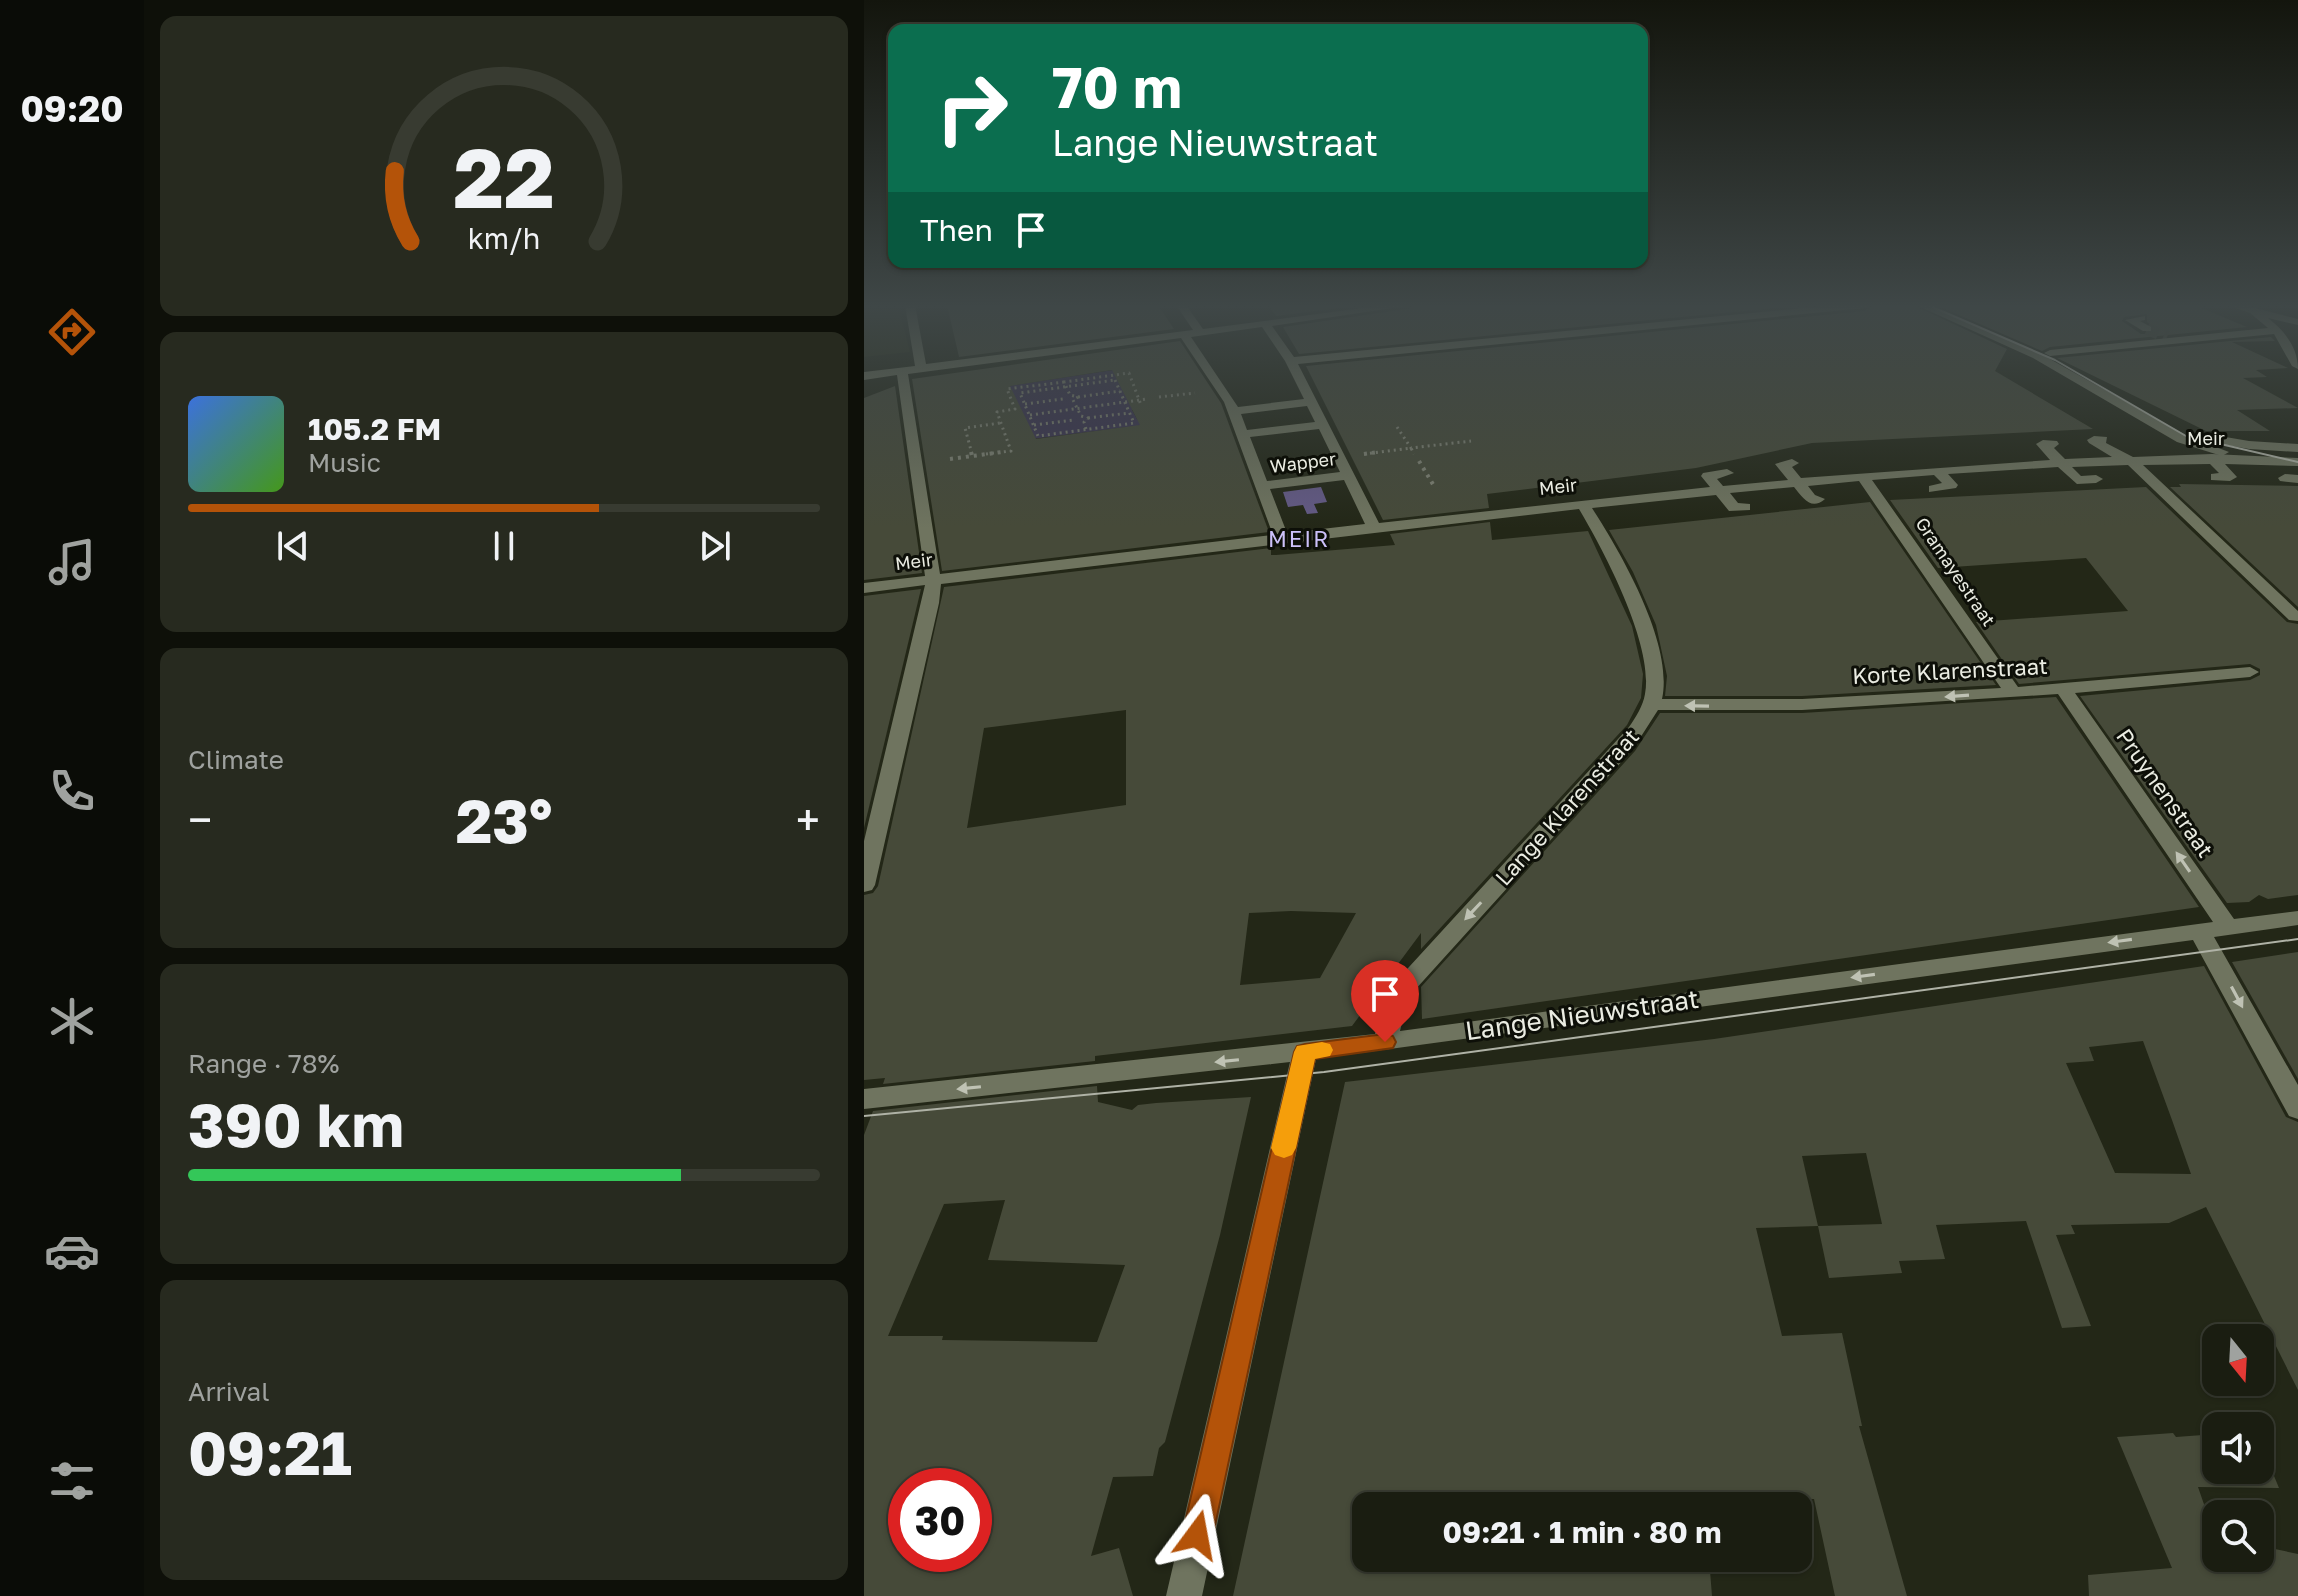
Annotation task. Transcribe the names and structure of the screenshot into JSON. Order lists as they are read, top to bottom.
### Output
{
  "streets": {
    "street": [
      "Meir",
      "Wapper",
      "Gramayestraat",
      "Korte Klarenstraat",
      "Pruynenstraat",
      "Lange Klarenstraat",
      "Lange Nieuwstraat"
    ]
  },
  "crossings": [
    ["Meir", "Wapper"],
    ["Meir", "Gramayestraat"],
    ["Meir", "Lange Klarenstraat"],
    ["Gramayestraat", "Korte Klarenstraat"],
    ["Korte Klarenstraat", "Pruynenstraat"],
    ["Korte Klarenstraat", "Lange Klarenstraat"],
    ["Pruynenstraat", "Lange Nieuwstraat"],
    ["Lange Klarenstraat", "Lange Nieuwstraat"]
  ],
  "one_way": [
    "Korte Klarenstraat",
    "Pruynenstraat",
    "Lange Klarenstraat",
    "Lange Nieuwstraat"
  ],
  "districts": ["MEIR"],
  "north": "bottom",
  "page": {
    "tabs": "09:20",
    "turn": ["70 m", "Lange Nieuwstraat"],
    "then": "Then",
    "song": ["105.2 FM", "Music"],
    "tile": [
      "Climate",
      ["Range · 78%", "390 km"],
      ["Arrival", "09:21"]
    ],
    "heat": ["−", "23°", "+"],
    "limit": "30",
    "trip": "09:21 · 1 min · 80 m",
    "gauge": ["22", "km/h"]
  }
}
